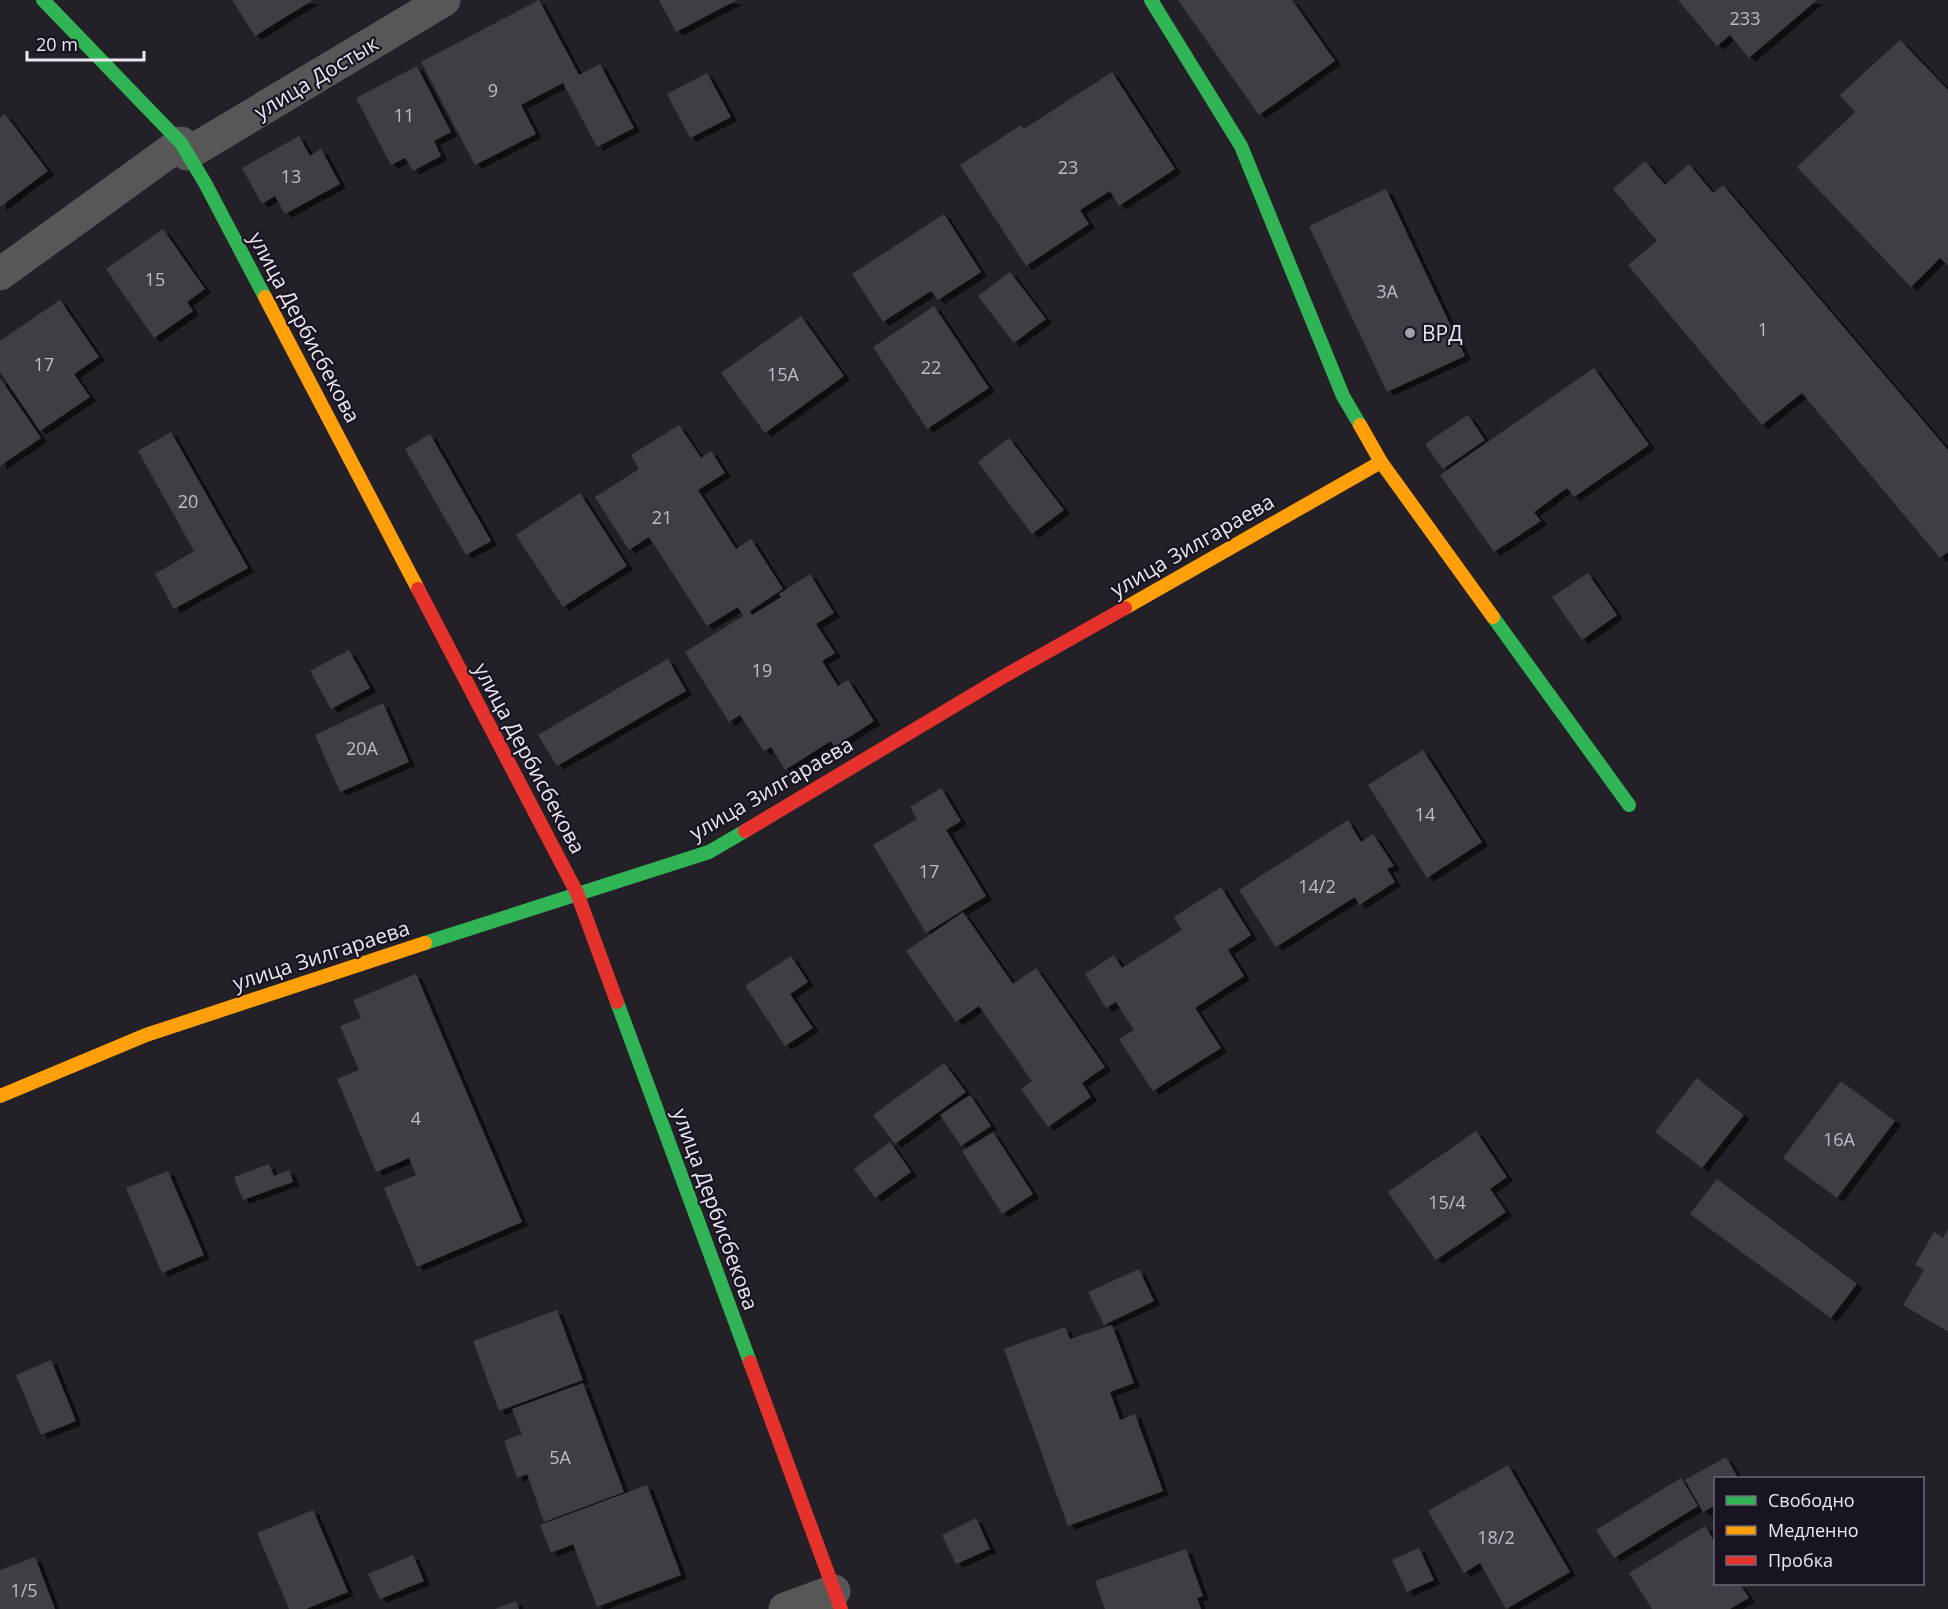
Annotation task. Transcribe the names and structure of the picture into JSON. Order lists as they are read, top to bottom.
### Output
{
  "streets": {
    "street": ["улица Достык", "улица Дербисбекова", "улица Зилгараева"]
  },
  "crossings": [
    ["улица Достык", "улица Дербисбекова"],
    ["улица Дербисбекова", "улица Зилгараева"]
  ],
  "places": ["ВРД"],
  "house_numbers": [
    "233",
    "9",
    "11",
    "23",
    "13",
    "15",
    "3А",
    "1",
    "17",
    "22",
    "15А",
    "20",
    "21",
    "19",
    "20А",
    "14",
    "17",
    "14/2",
    "4",
    "16А",
    "15/4",
    "5А",
    "18/2",
    "1/5"
  ],
  "legend": ["Свободно", "Медленно", "Пробка"],
  "scale_bar": "20 m"
}
